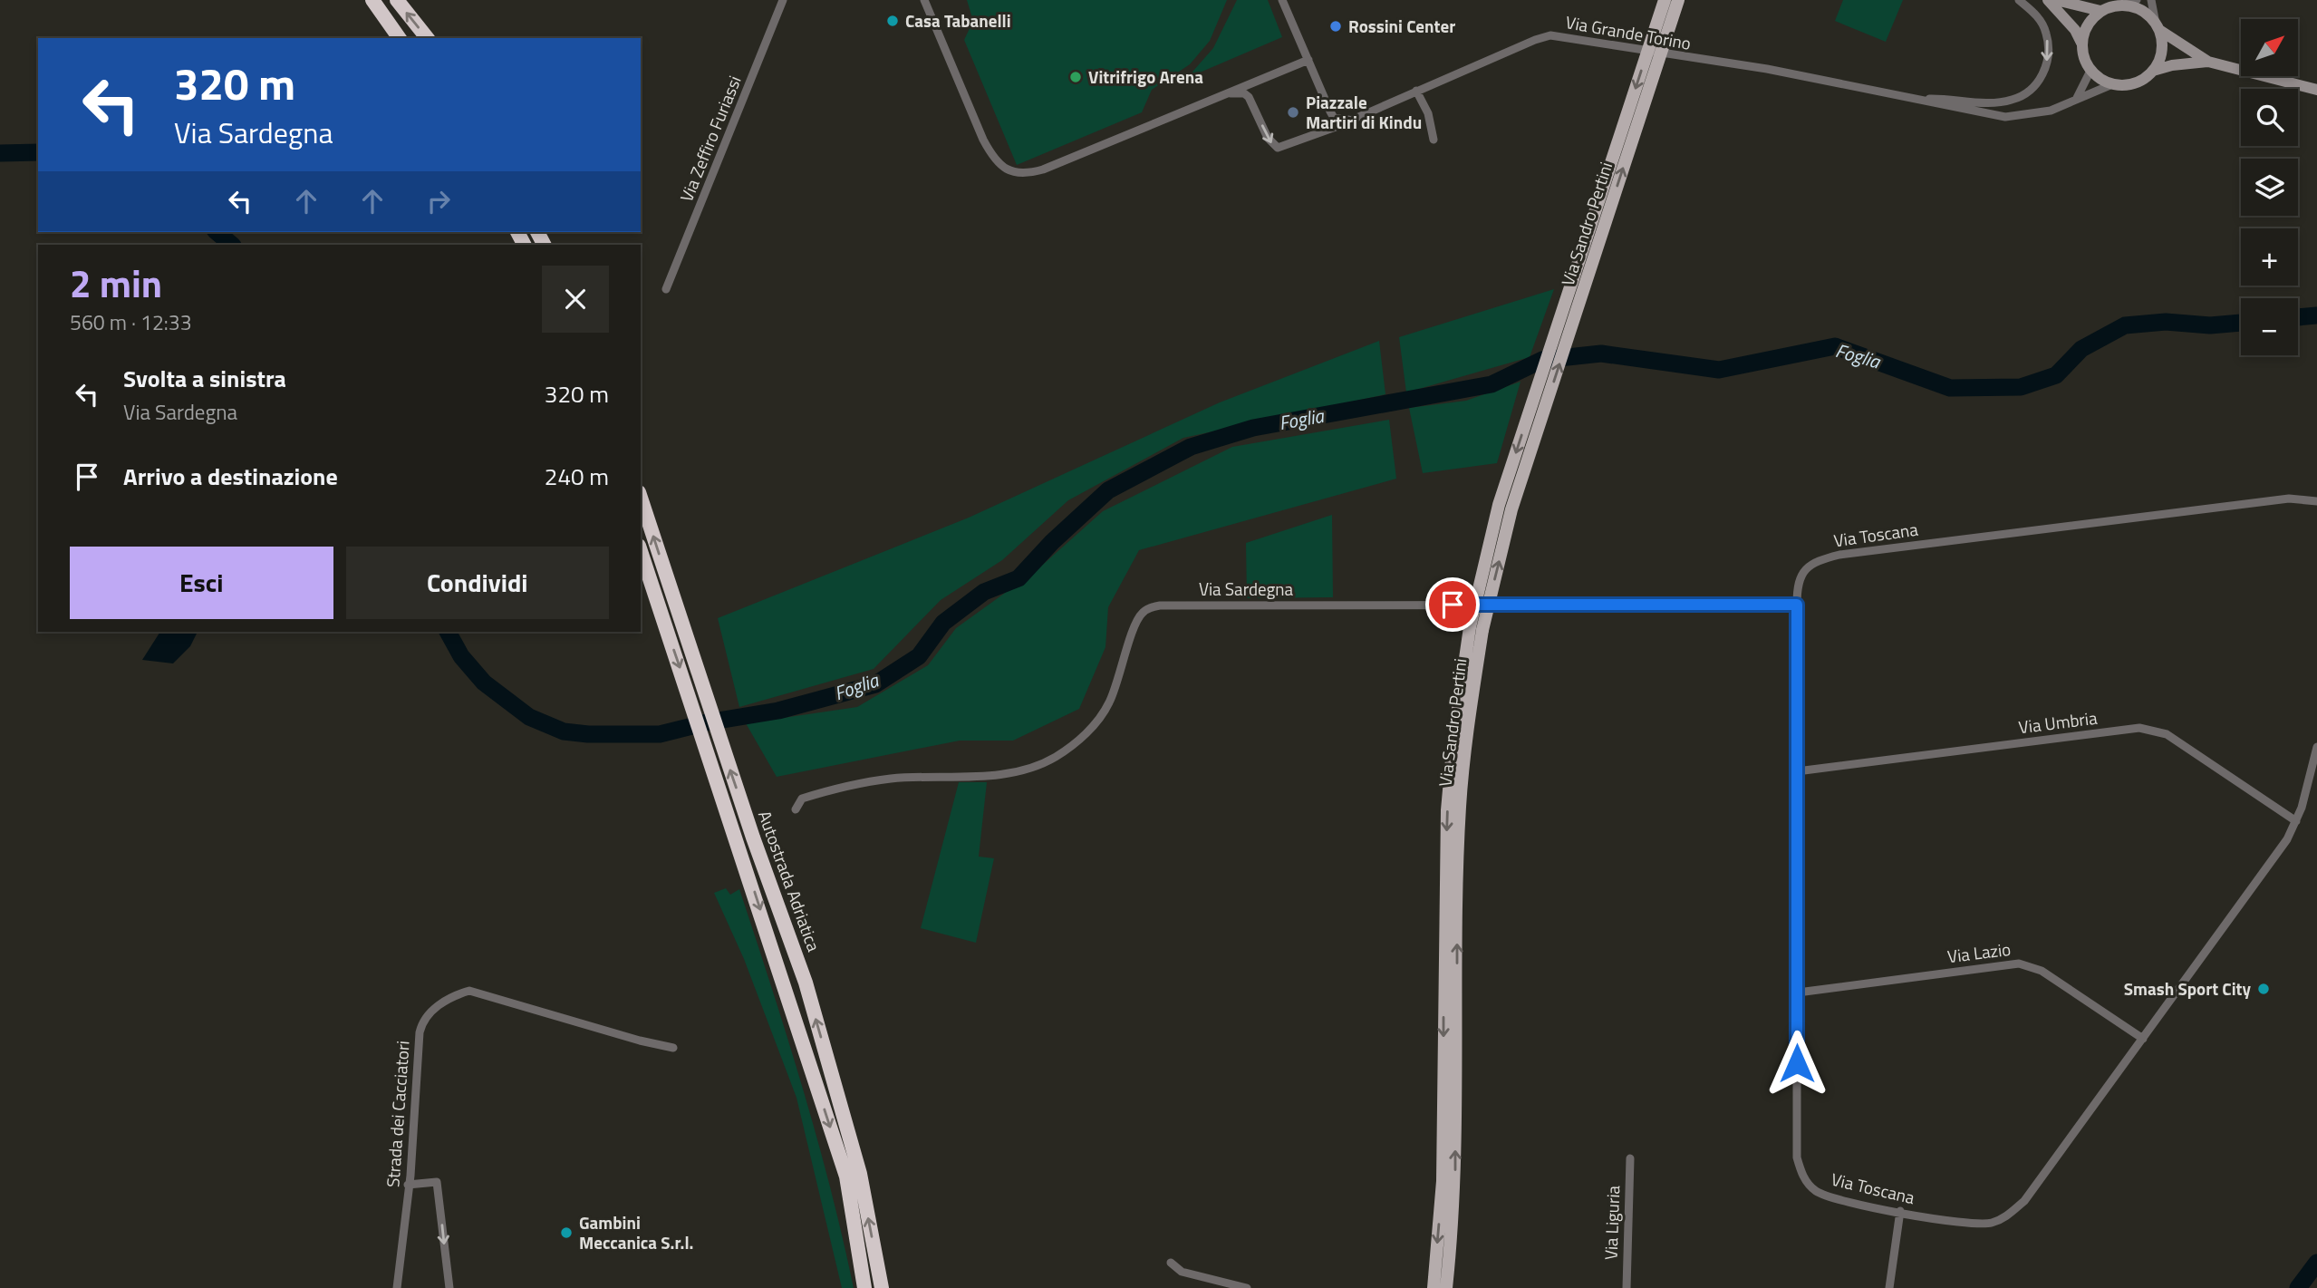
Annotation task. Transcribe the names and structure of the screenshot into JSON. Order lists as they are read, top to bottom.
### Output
{
  "streets": {
    "highway": ["Autostrada Adriatica"],
    "main road": ["Via Sandro Pertini"],
    "street": [
      "Via Grande Torino",
      "Via Zeffiro Furiassi",
      "Via Toscana",
      "Via Sardegna",
      "Via Umbria",
      "Via Lazio",
      "Strada dei Cacciatori",
      "Via Liguria"
    ]
  },
  "crossings": [
    ["Via Toscana", "Via Sardegna"],
    ["Via Toscana", "Via Umbria"],
    ["Via Toscana", "Via Lazio"]
  ],
  "water": ["Foglia"],
  "places": [
    "Casa Tabanelli",
    "Rossini Center",
    "Vitrifrigo Arena",
    "Piazzale Martiri di Kindu",
    "Smash Sport City",
    "Gambini Meccanica S.r.l."
  ],
  "north": "top right",
  "page": {
    "map_buttons": ["+", "−"],
    "turn": ["320 m", "Via Sardegna"],
    "heading": ["2 min", "560 m · 12:33"],
    "list": [
      {
        "name": "Svolta a sinistra",
        "note": "Via Sardegna",
        "value": "320 m"
      },
      {
        "name": "Arrivo a destinazione",
        "value": "240 m"
      }
    ],
    "buttons": ["Esci", "Condividi"]
  }
}
